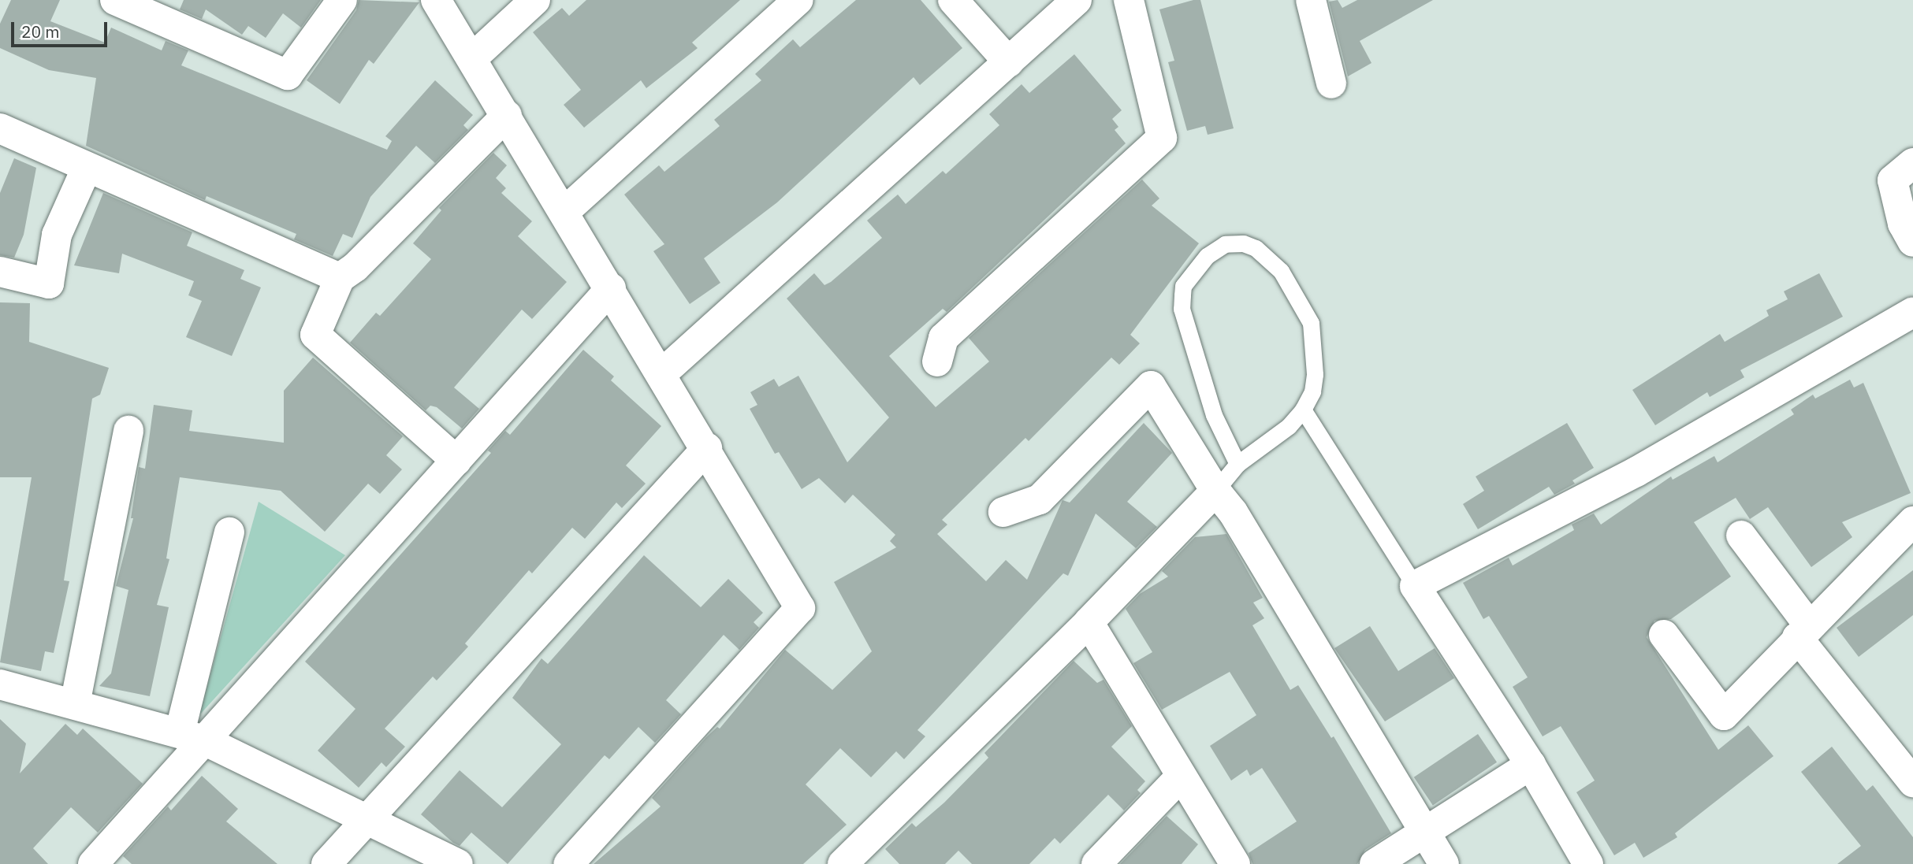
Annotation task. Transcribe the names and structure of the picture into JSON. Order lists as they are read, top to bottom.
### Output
{
  "scale_bar": "20 m"
}
